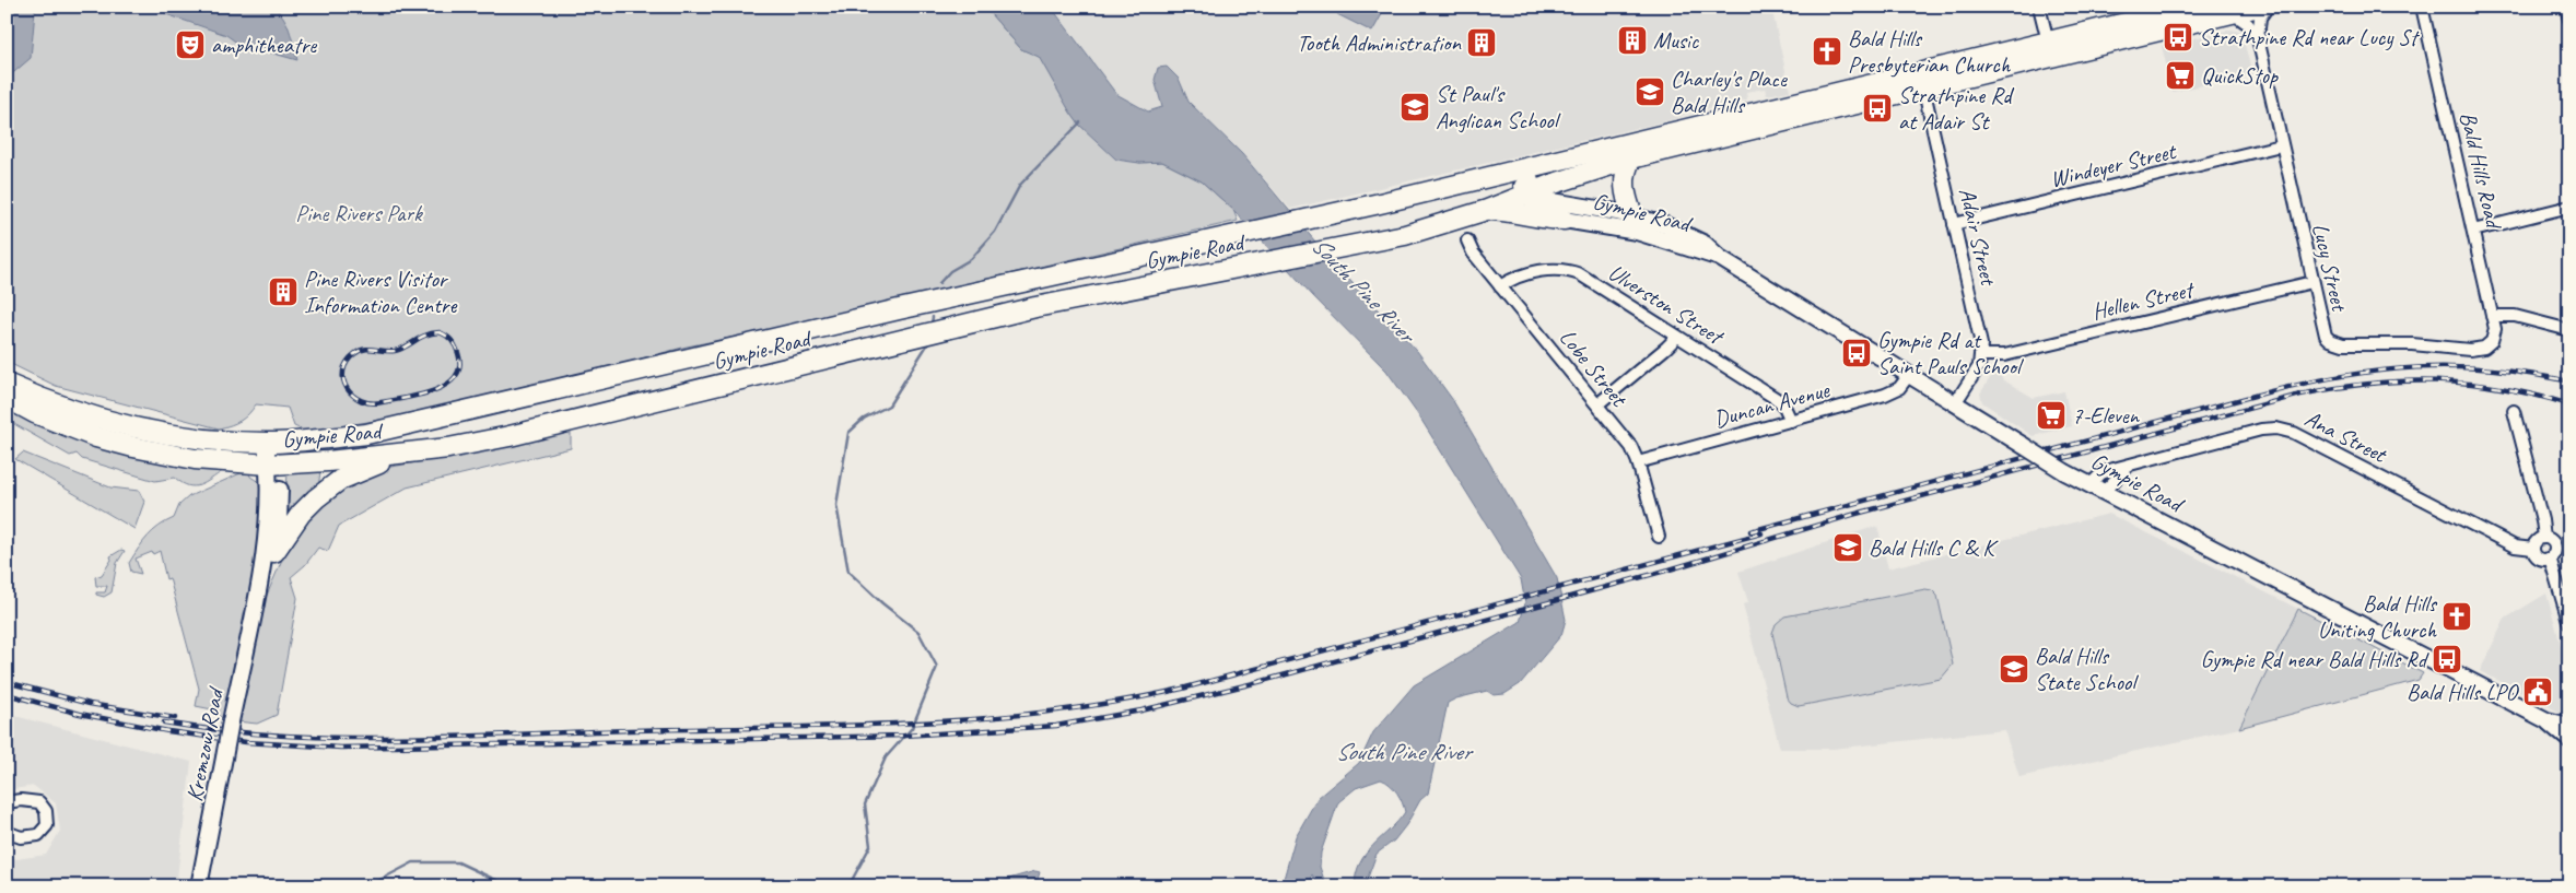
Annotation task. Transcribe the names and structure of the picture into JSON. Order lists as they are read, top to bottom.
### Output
{
  "streets": {
    "highway": ["Gympie Road"],
    "main road": ["Kremzow Road"],
    "street": [
      "Windeyer Street",
      "Bald Hills Road",
      "Adair Street",
      "Lucy Street",
      "Hellen Street",
      "Ulverston Street",
      "Lobe Street",
      "Duncan Avenue",
      "Ana Street"
    ]
  },
  "crossings": [
    ["Windeyer Street", "Adair Street"],
    ["Windeyer Street", "Lucy Street"],
    ["Bald Hills Road", "Lucy Street"],
    ["Gympie Road", "Adair Street"],
    ["Gympie Road", "Duncan Avenue"],
    ["Gympie Road", "Ana Street"],
    ["Gympie Road", "Kremzow Road"],
    ["Adair Street", "Hellen Street"],
    ["Lucy Street", "Hellen Street"],
    ["Ulverston Street", "Lobe Street"],
    ["Ulverston Street", "Duncan Avenue"],
    ["Lobe Street", "Duncan Avenue"]
  ],
  "water": ["South Pine River"],
  "parks": ["Pine Rivers Park"],
  "places": {
    "bus stop": [
      "Strathpine Rd near Lucy St",
      "Strathpine Rd at Adair St",
      "Gympie Rd at Saint Pauls School",
      "Gympie Rd near Bald Hills Rd"
    ],
    "building": ["Music", "Tooth Administration", "Pine Rivers Visitor Information Centre"],
    "theatre": ["amphitheatre"],
    "church": ["Bald Hills Presbyterian Church", "Bald Hills Uniting Church"],
    "supermarket": ["QuickStop", "7-Eleven"],
    "school or university": [
      "Charley's Place Bald Hills",
      "St Paul's Anglican School",
      "Bald Hills C & K",
      "Bald Hills State School"
    ],
    "public building": ["Bald Hills LPO"]
  }
}
